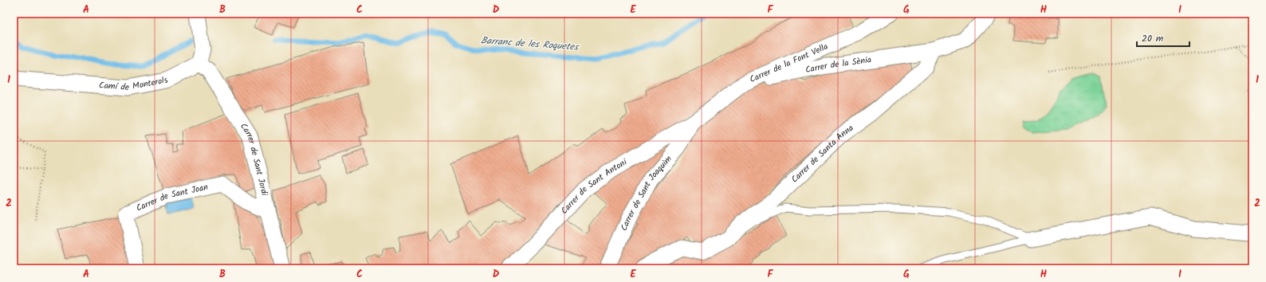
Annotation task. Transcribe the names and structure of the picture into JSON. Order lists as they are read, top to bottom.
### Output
{
  "streets": {
    "street": [
      "Carrer de la Font Vella",
      "Carrer de la Sènia",
      "Camí de Monterols",
      "Carrer de Santa Anna",
      "Carrer de Sant Jordi",
      "Carrer de Sant Antoni",
      "Carrer de Sant Joaquim",
      "Carrer de Sant Joan"
    ]
  },
  "crossings": [
    ["Carrer de la Font Vella", "Carrer de la Sènia"],
    ["Carrer de la Font Vella", "Carrer de Sant Antoni"],
    ["Carrer de la Font Vella", "Carrer de Sant Joaquim"],
    ["Carrer de la Sènia", "Carrer de Santa Anna"],
    ["Camí de Monterols", "Carrer de Sant Jordi"],
    ["Carrer de Sant Jordi", "Carrer de Sant Joan"],
    ["Carrer de Sant Antoni", "Carrer de Sant Joaquim"]
  ],
  "water": ["Barranc de les Roquetes"],
  "scale_bar": "20 m",
  "grid": {
    "columns": [
      "A",
      "B",
      "C",
      "D",
      "E",
      "F",
      "G",
      "H",
      "I"
    ],
    "rows": ["1", "2"]
  }
}
